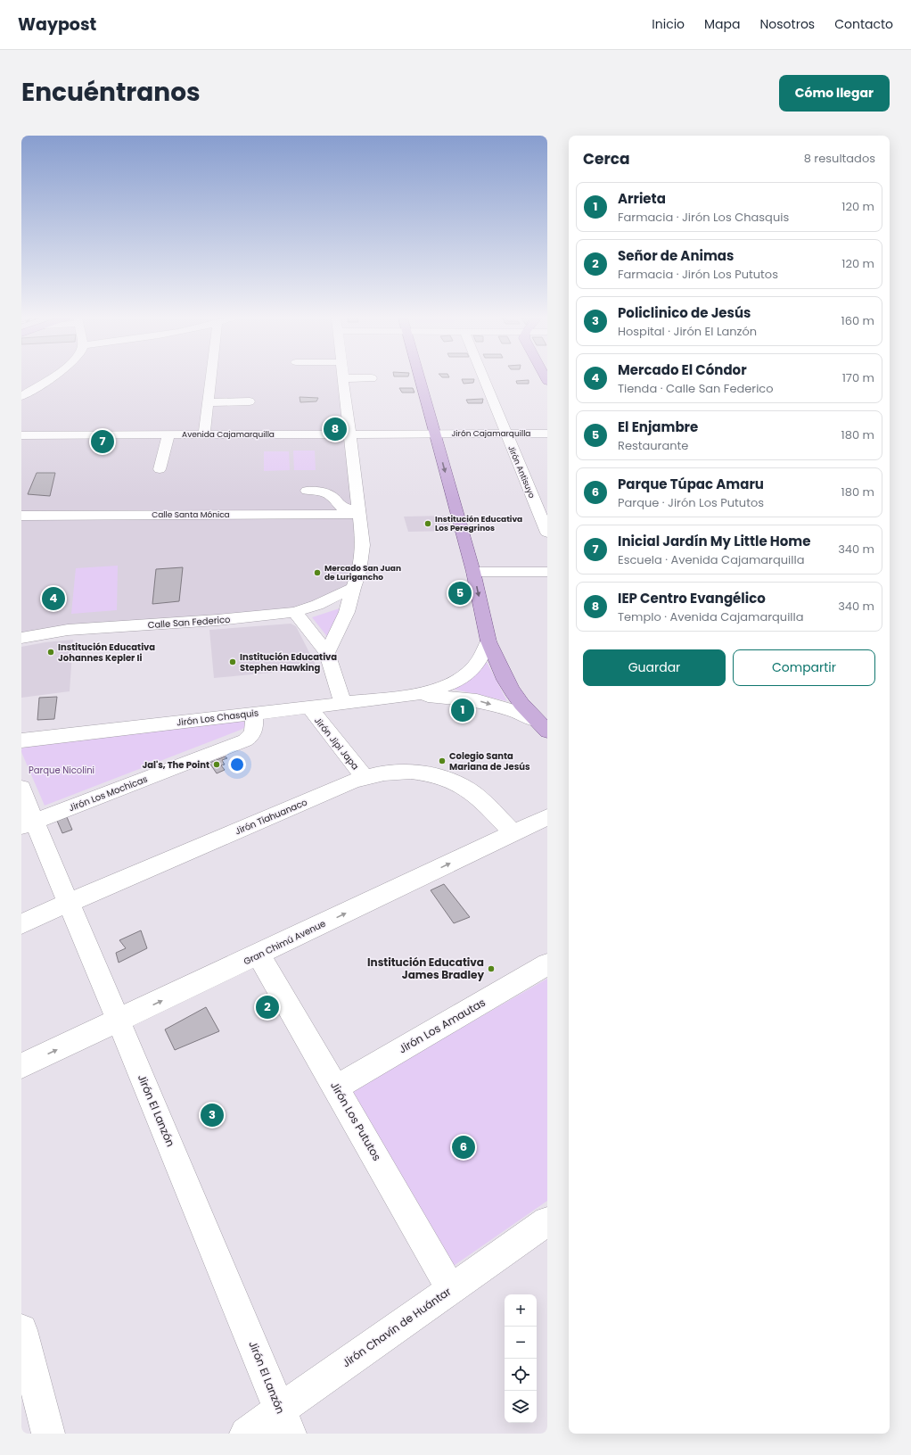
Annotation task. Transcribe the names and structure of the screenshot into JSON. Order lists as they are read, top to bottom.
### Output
{
  "streets": {
    "street": [
      "Jirón Cajamarquilla",
      "Avenida Cajamarquilla",
      "Jirón Antisuyo",
      "Calle Santa Mónica",
      "Calle San Federico",
      "Jirón Los Chasquis",
      "Jirón Jipi Japa",
      "Jirón Los Mochicas",
      "Jirón Tiahuanaco",
      "Gran Chimú Avenue",
      "Jirón Los Amautas",
      "Jirón El Lanzón",
      "Jirón Los Pututos",
      "Jirón Chavín de Huántar"
    ]
  },
  "crossings": [
    ["Jirón Cajamarquilla", "Avenida Cajamarquilla"],
    ["Jirón Cajamarquilla", "Jirón Antisuyo"],
    ["Jirón Los Chasquis", "Jirón Jipi Japa"],
    ["Jirón Los Chasquis", "Jirón Los Mochicas"],
    ["Jirón Jipi Japa", "Jirón Tiahuanaco"],
    ["Jirón Los Mochicas", "Jirón El Lanzón"],
    ["Jirón Tiahuanaco", "Gran Chimú Avenue"],
    ["Jirón Tiahuanaco", "Jirón El Lanzón"],
    ["Gran Chimú Avenue", "Jirón El Lanzón"],
    ["Gran Chimú Avenue", "Jirón Los Pututos"],
    ["Jirón Los Amautas", "Jirón Los Pututos"],
    ["Jirón El Lanzón", "Jirón Chavín de Huántar"],
    ["Jirón Los Pututos", "Jirón Chavín de Huántar"]
  ],
  "one_way": ["Gran Chimú Avenue"],
  "parks": ["Parque Nicolini"],
  "places": [
    "Institución Educativa Los Peregrinos",
    "Mercado San Juan de Lurigancho",
    "Institución Educativa Johannes Kepler Ii",
    "Institución Educativa Stephen Hawking",
    "Colegio Santa Mariana de Jesús",
    "Jal's, The Point",
    "Institución Educativa James Bradley"
  ],
  "page": {
    "header": "Waypost",
    "nav": [
      "Inicio",
      "Mapa",
      "Nosotros",
      "Contacto"
    ],
    "title": "Encuéntranos",
    "buttons": [
      "Cómo llegar",
      ["Guardar", "Compartir"]
    ],
    "heading": ["Cerca", "8 resultados"],
    "list": [
      {
        "mark": "1",
        "name": "Arrieta",
        "note": "Farmacia · Jirón Los Chasquis",
        "value": "120 m"
      },
      {
        "mark": "2",
        "name": "Señor de Animas",
        "note": "Farmacia · Jirón Los Pututos",
        "value": "120 m"
      },
      {
        "mark": "3",
        "name": "Policlinico de Jesús",
        "note": "Hospital · Jirón El Lanzón",
        "value": "160 m"
      },
      {
        "mark": "4",
        "name": "Mercado El Cóndor",
        "note": "Tienda · Calle San Federico",
        "value": "170 m"
      },
      {
        "mark": "5",
        "name": "El Enjambre",
        "note": "Restaurante",
        "value": "180 m"
      },
      {
        "mark": "6",
        "name": "Parque Túpac Amaru",
        "note": "Parque · Jirón Los Pututos",
        "value": "180 m"
      },
      {
        "mark": "7",
        "name": "Inicial Jardín My Little Home",
        "note": "Escuela · Avenida Cajamarquilla",
        "value": "340 m"
      },
      {
        "mark": "8",
        "name": "IEP Centro Evangélico",
        "note": "Templo · Avenida Cajamarquilla",
        "value": "340 m"
      }
    ],
    "pins": [
      "8",
      "7",
      "5",
      "4",
      "1",
      "2",
      "3",
      "6"
    ],
    "map_buttons": ["+", "−"]
  }
}
